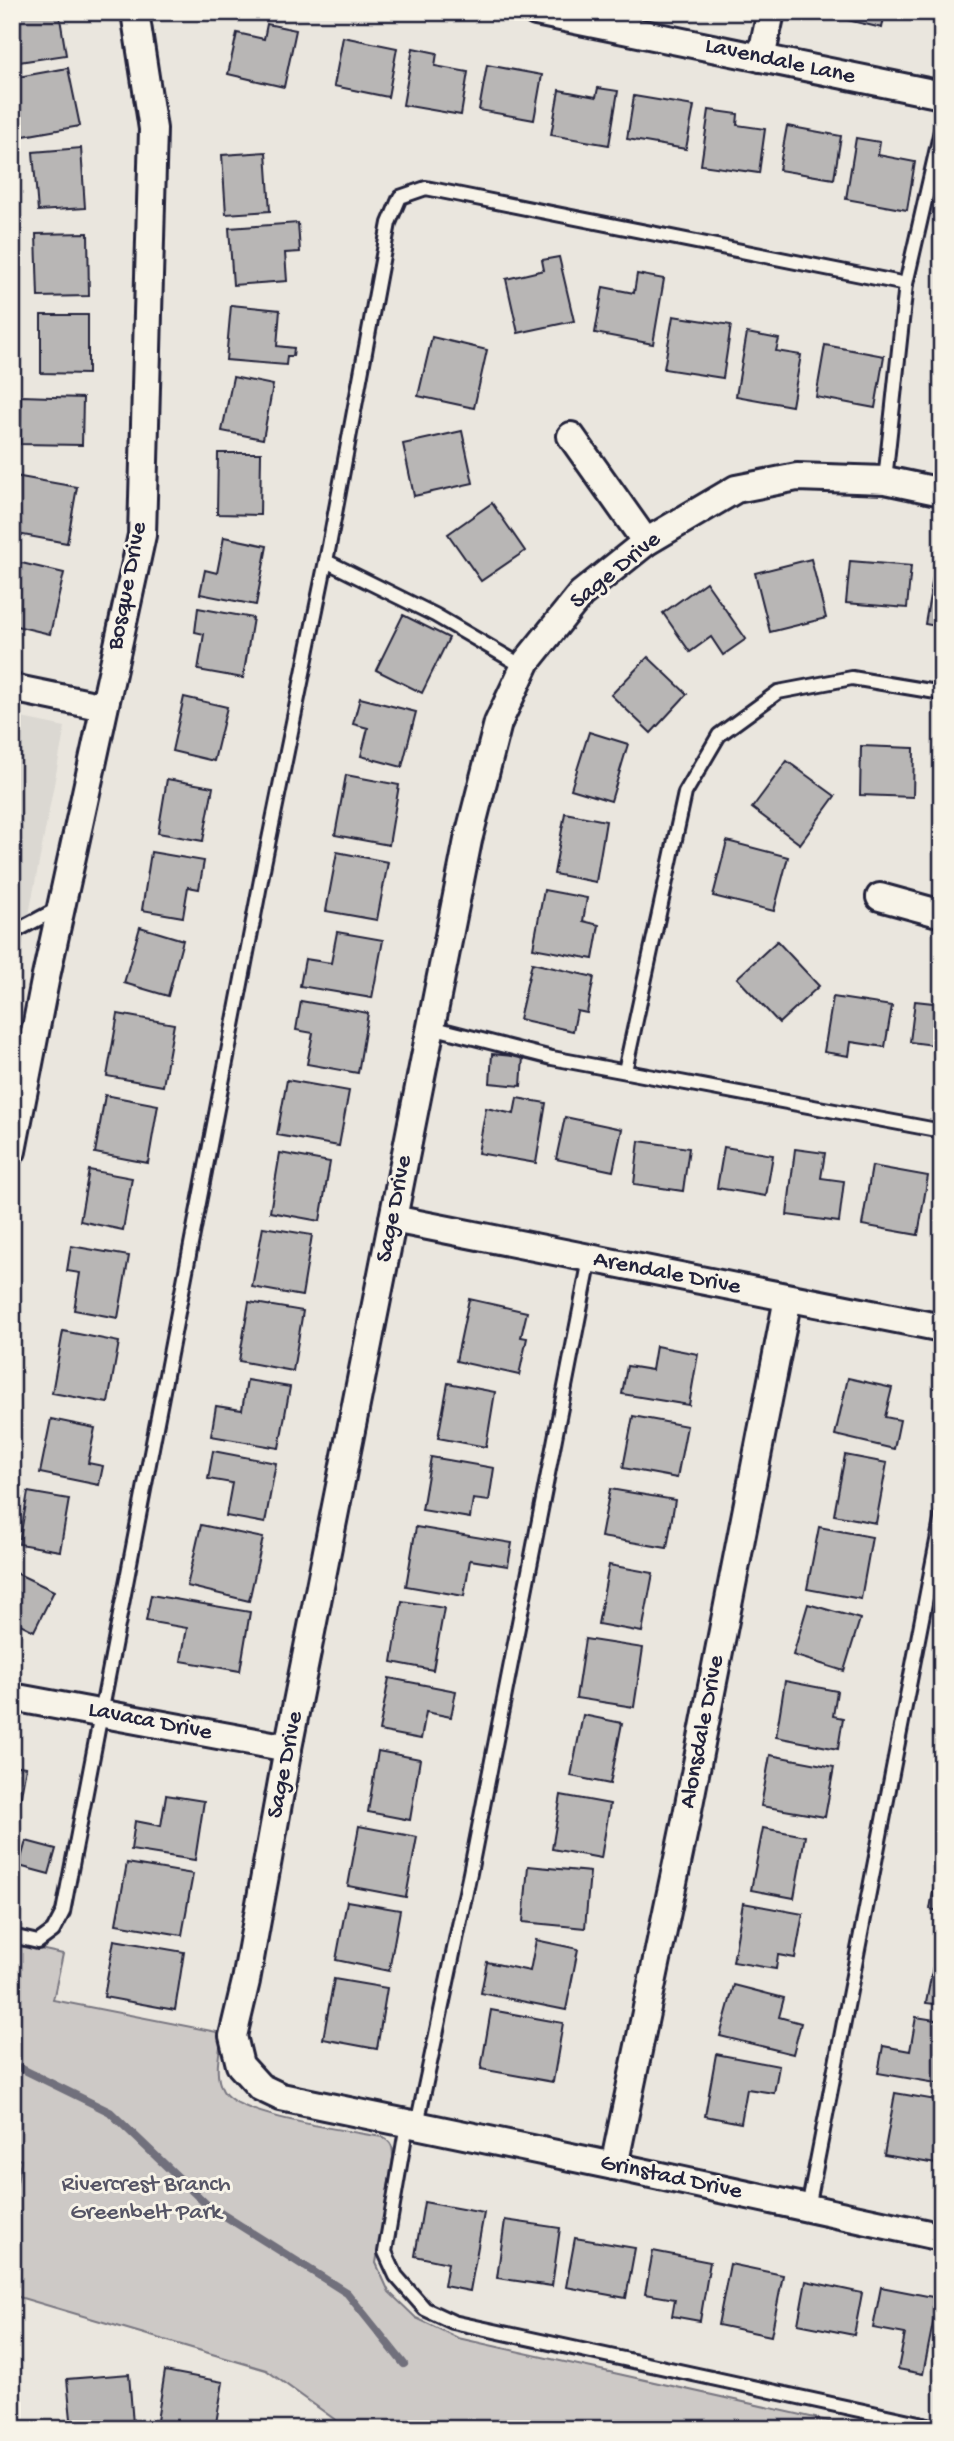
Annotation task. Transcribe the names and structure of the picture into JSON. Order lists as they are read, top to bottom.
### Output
{
  "streets": {
    "street": [
      "Lavendale Lane",
      "Sage Drive",
      "Bosque Drive",
      "Arendale Drive",
      "Lavaca Drive",
      "Alonsdale Drive",
      "Grinstad Drive"
    ]
  },
  "crossings": [
    ["Sage Drive", "Arendale Drive"],
    ["Sage Drive", "Lavaca Drive"],
    ["Sage Drive", "Grinstad Drive"],
    ["Arendale Drive", "Alonsdale Drive"],
    ["Alonsdale Drive", "Grinstad Drive"]
  ],
  "parks": ["Rivercrest Branch Greenbelt Park"]
}
